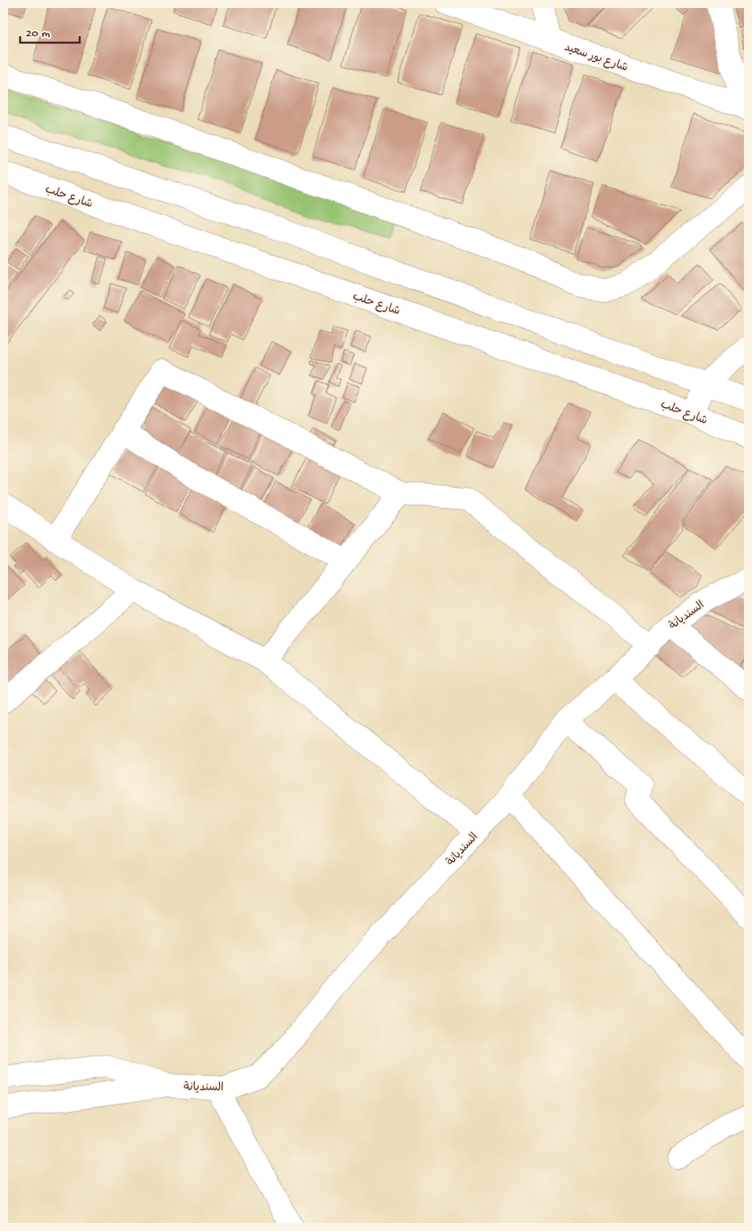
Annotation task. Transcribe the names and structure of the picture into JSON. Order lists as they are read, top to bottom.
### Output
{
  "streets": {
    "street": ["شارع بور سعيد", "شارع حلب", "السنديانة"]
  },
  "scale_bar": "20 m"
}
